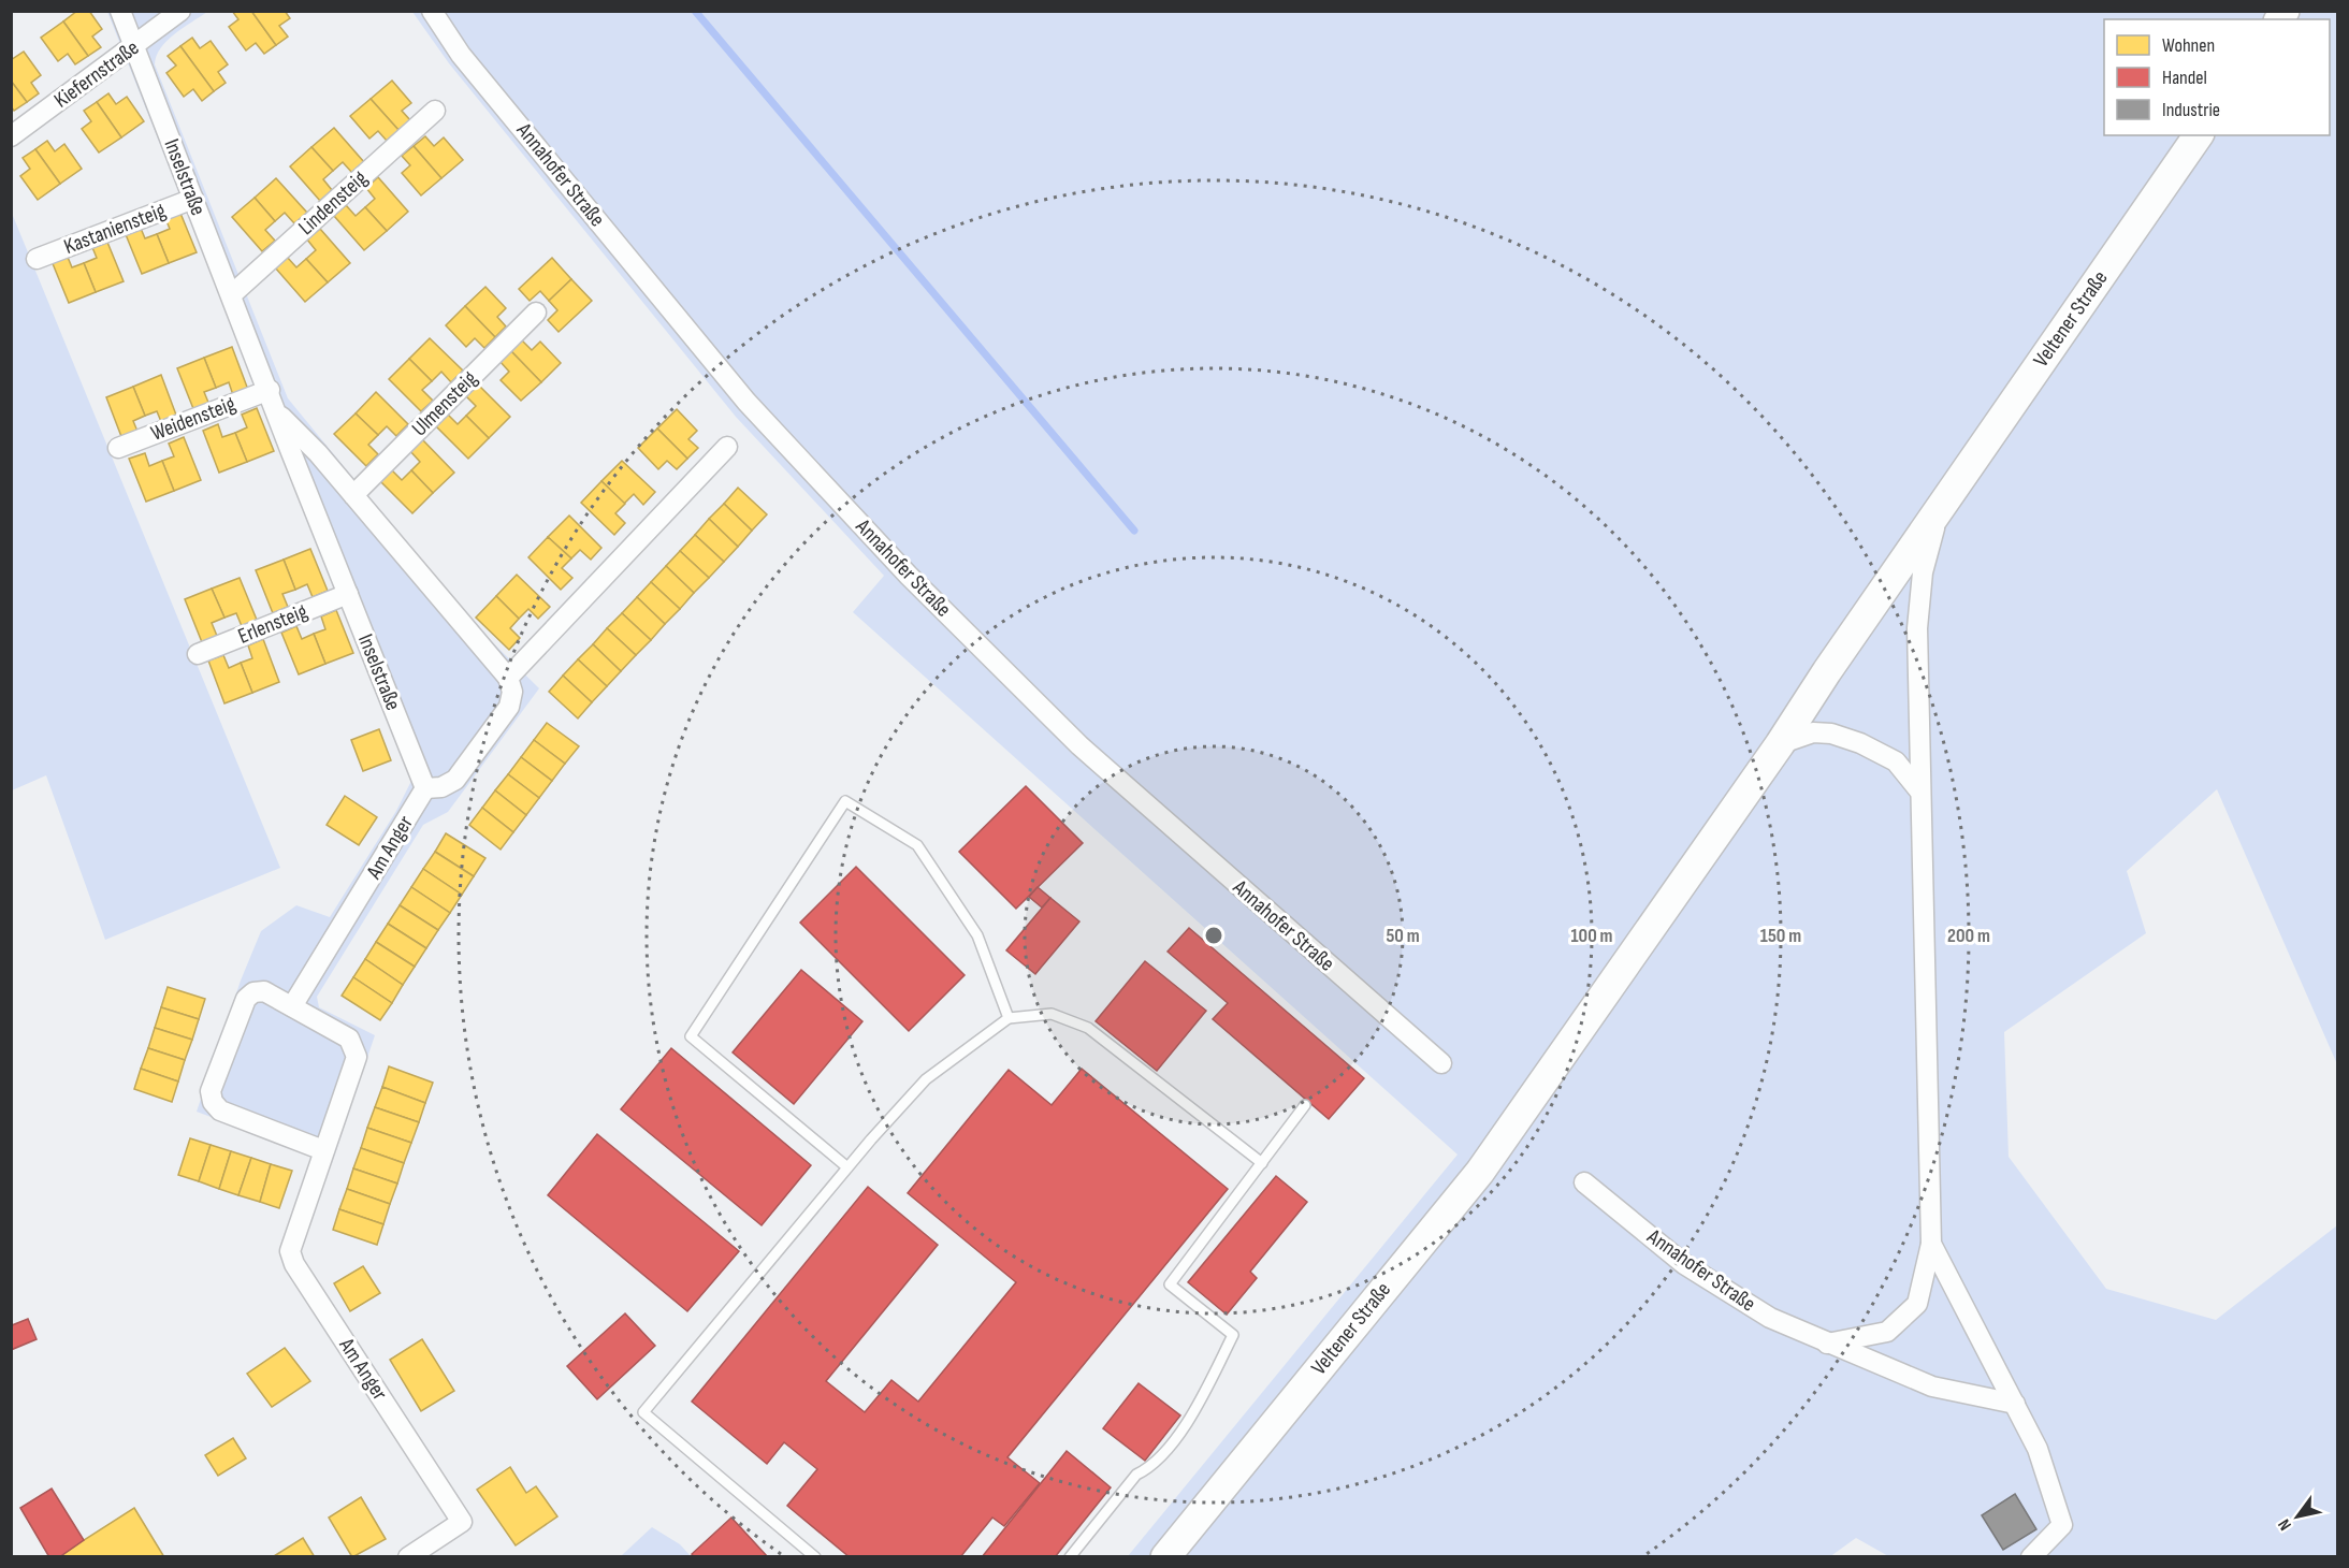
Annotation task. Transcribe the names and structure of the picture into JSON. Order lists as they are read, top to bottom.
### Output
{
  "streets": {
    "main road": ["Veltener Straße"],
    "street": [
      "Kiefernstraße",
      "Annahofer Straße",
      "Inselstraße",
      "Lindensteig",
      "Kastaniensteig",
      "Ulmensteig",
      "Weidensteig",
      "Erlensteig",
      "Am Anger"
    ]
  },
  "crossings": [
    ["Kiefernstraße", "Inselstraße"],
    ["Inselstraße", "Lindensteig"],
    ["Inselstraße", "Kastaniensteig"],
    ["Inselstraße", "Ulmensteig"],
    ["Inselstraße", "Weidensteig"],
    ["Inselstraße", "Erlensteig"],
    ["Inselstraße", "Am Anger"]
  ],
  "legend": ["Wohnen", "Handel", "Industrie"],
  "north": "bottom left",
  "rings": [
    "50 m",
    "100 m",
    "150 m",
    "200 m"
  ]
}
